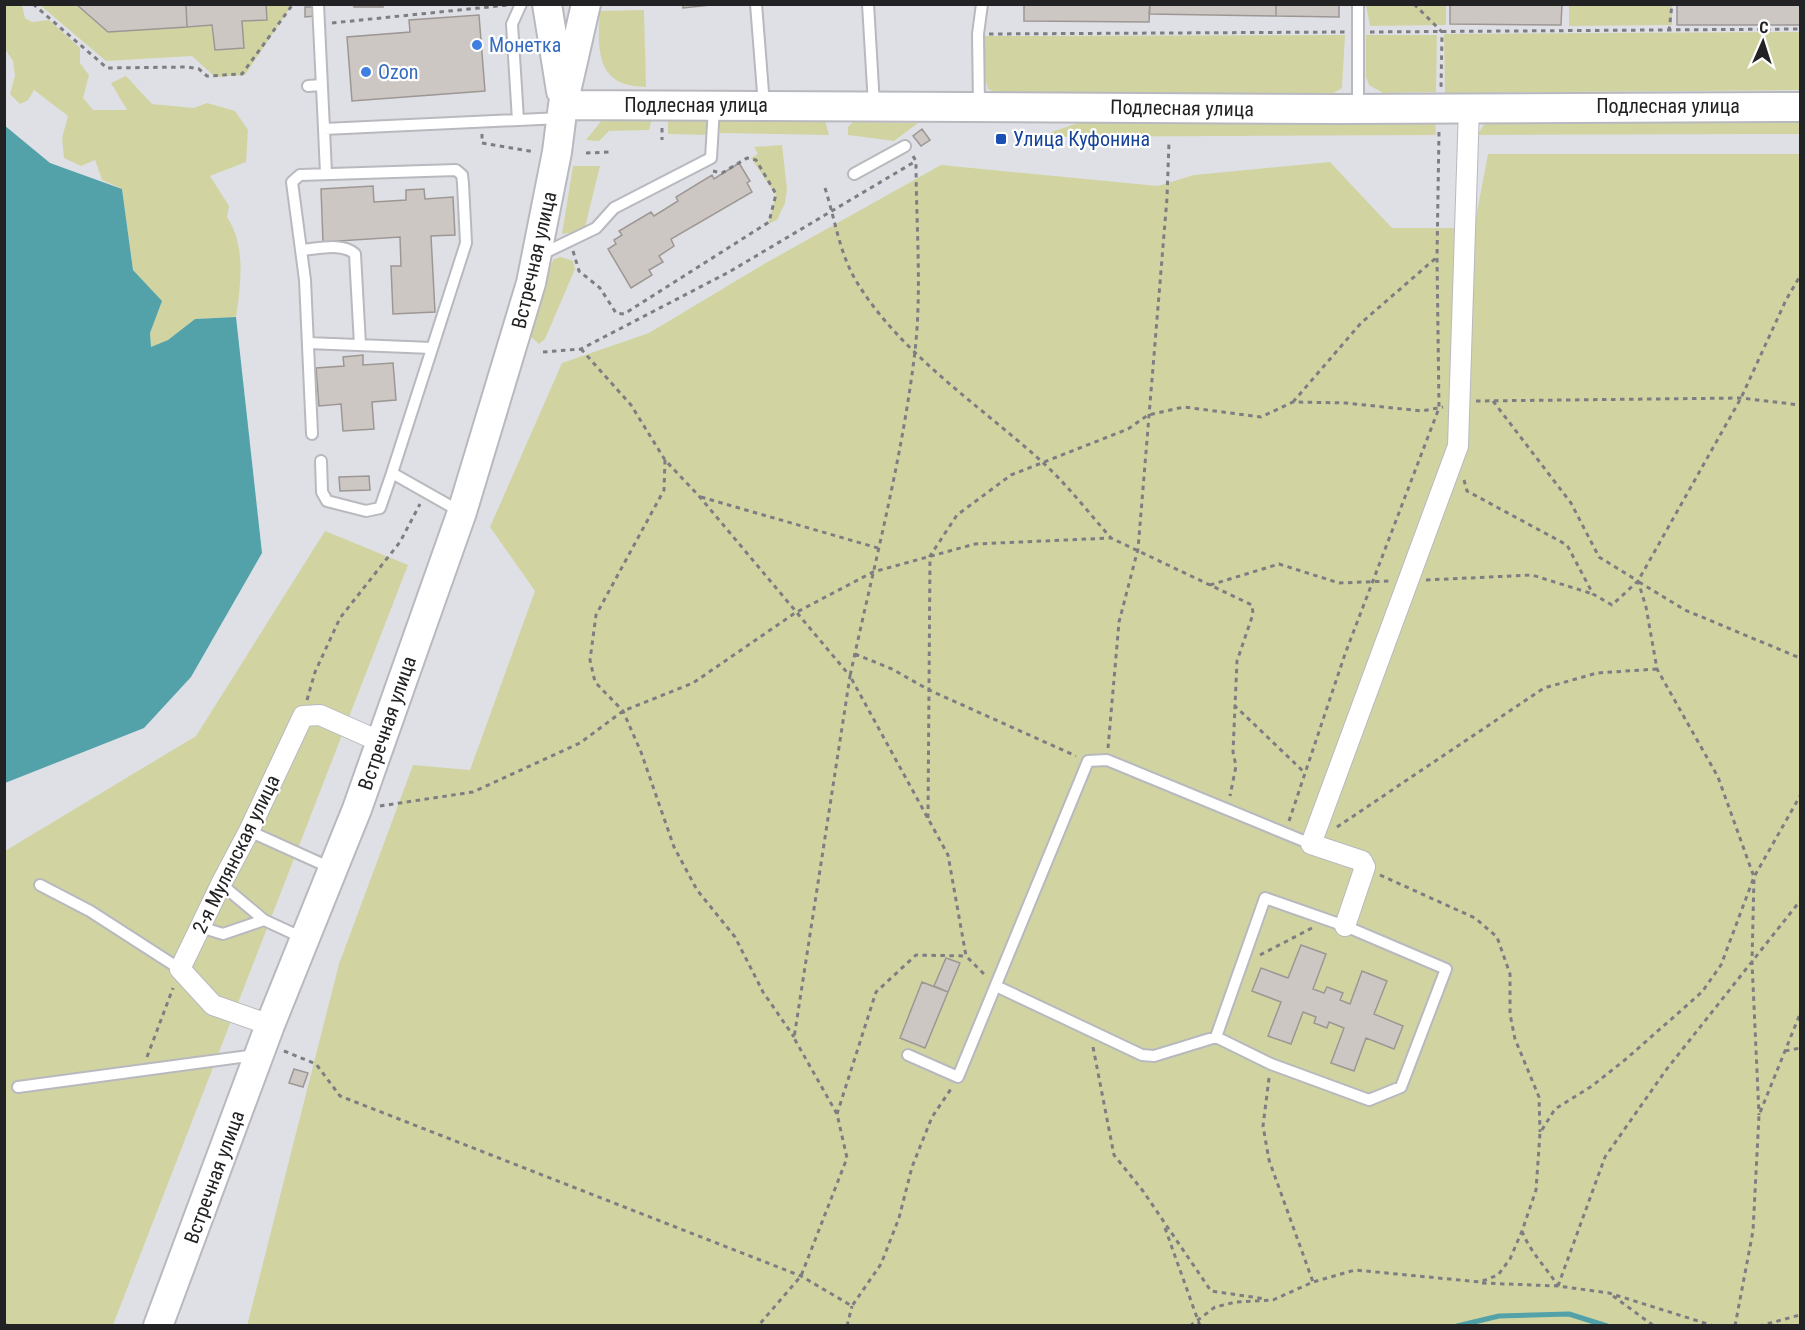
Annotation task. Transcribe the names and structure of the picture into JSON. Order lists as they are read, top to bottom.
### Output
{
  "streets": {
    "main road": ["Подлесная улица", "Встречная улица"],
    "street": ["2-я Мулянская улица"]
  },
  "crossings": [
    ["Подлесная улица", "Встречная улица"]
  ],
  "places": {
    "other": ["Монетка", "Ozon"],
    "transit": ["Улица Куфонина"]
  },
  "north": "top"
}
